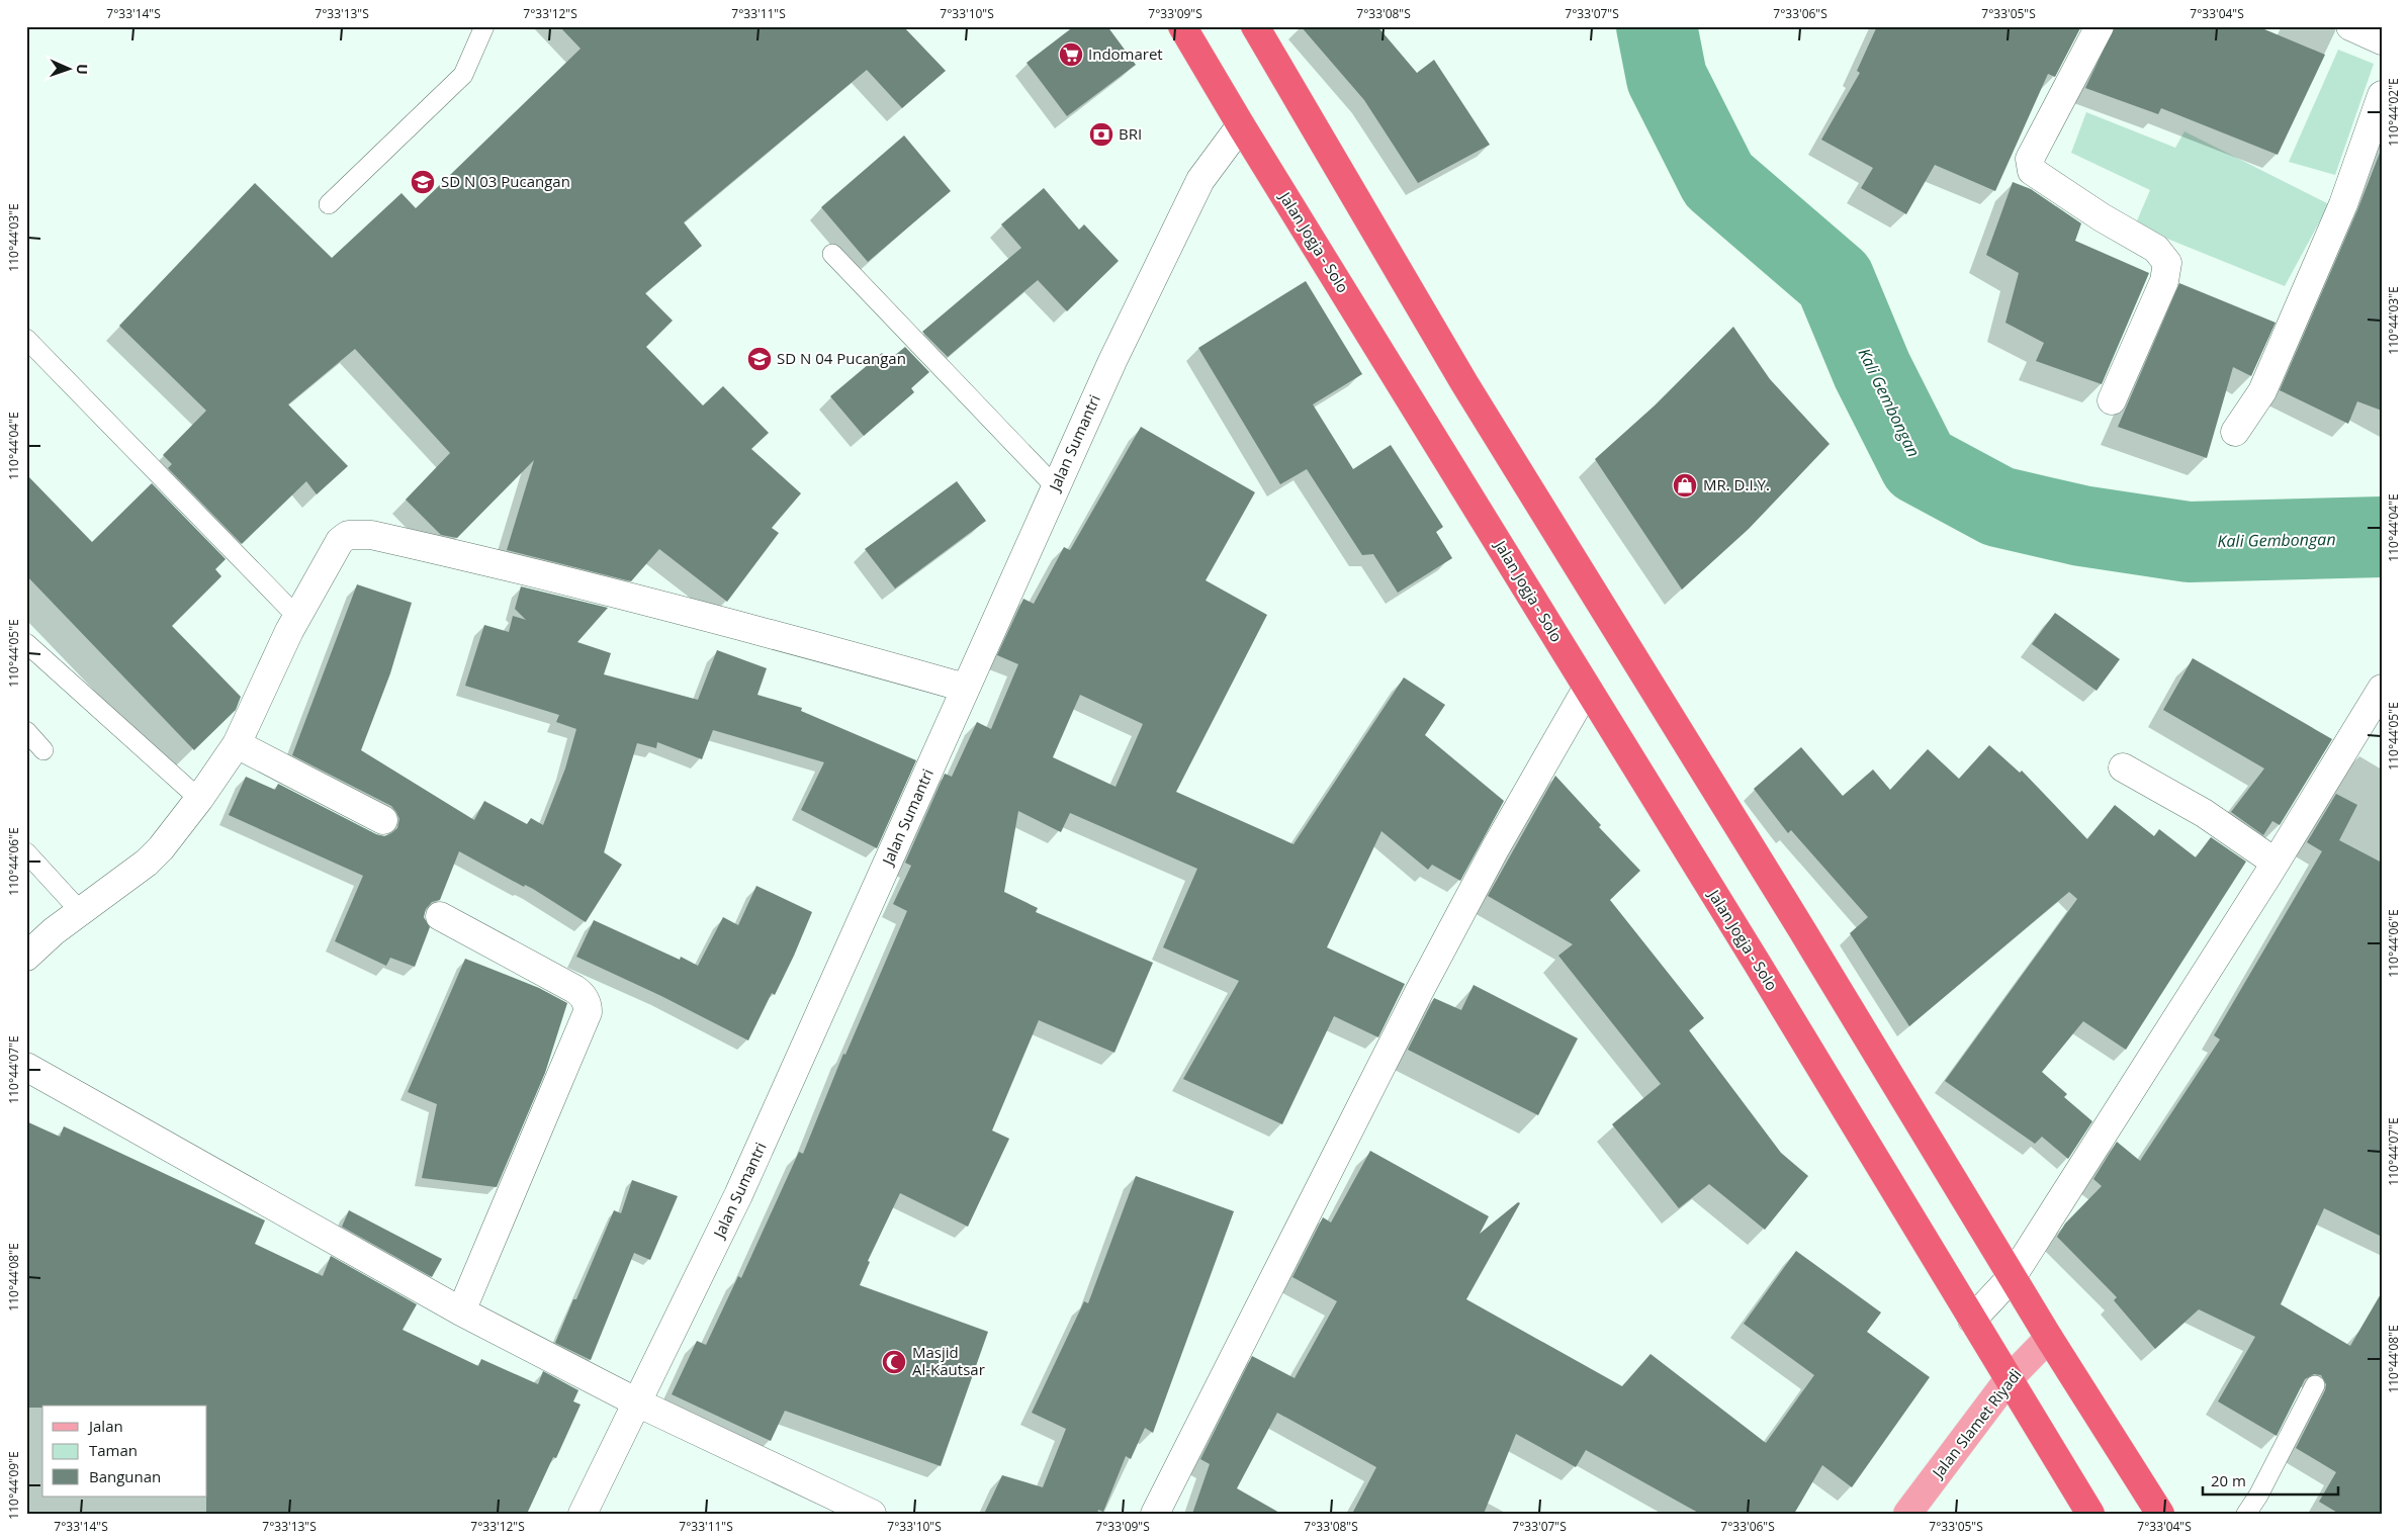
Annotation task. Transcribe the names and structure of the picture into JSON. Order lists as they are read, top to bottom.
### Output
{
  "streets": {
    "highway": ["Jalan Jogja - Solo"],
    "main road": ["Jalan Slamet Riyadi"],
    "street": ["Jalan Sumantri"]
  },
  "crossings": [
    ["Jalan Jogja - Solo", "Jalan Sumantri"],
    ["Jalan Jogja - Solo", "Jalan Slamet Riyadi"]
  ],
  "water": ["Kali Gembongan"],
  "places": {
    "supermarket": ["Indomaret"],
    "bank": ["BRI"],
    "school or university": ["SD N 03 Pucangan", "SD N 04 Pucangan"],
    "shop": ["MR. D.I.Y."],
    "mosque": ["Masjid Al-Kautsar"]
  },
  "legend": ["Jalan", "Taman", "Bangunan"],
  "scale_bar": "20 m",
  "north": "right",
  "coordinates": [
    "7°33'14\"S",
    "7°33'13\"S",
    "7°33'12\"S",
    "7°33'11\"S",
    "7°33'10\"S",
    "7°33'09\"S",
    "7°33'08\"S",
    "7°33'07\"S",
    "7°33'06\"S",
    "7°33'05\"S",
    "7°33'04\"S",
    "110°44'02\"E",
    "110°44'03\"E",
    "110°44'04\"E",
    "110°44'05\"E",
    "110°44'06\"E",
    "110°44'07\"E",
    "110°44'08\"E",
    "110°44'09\"E"
  ]
}
